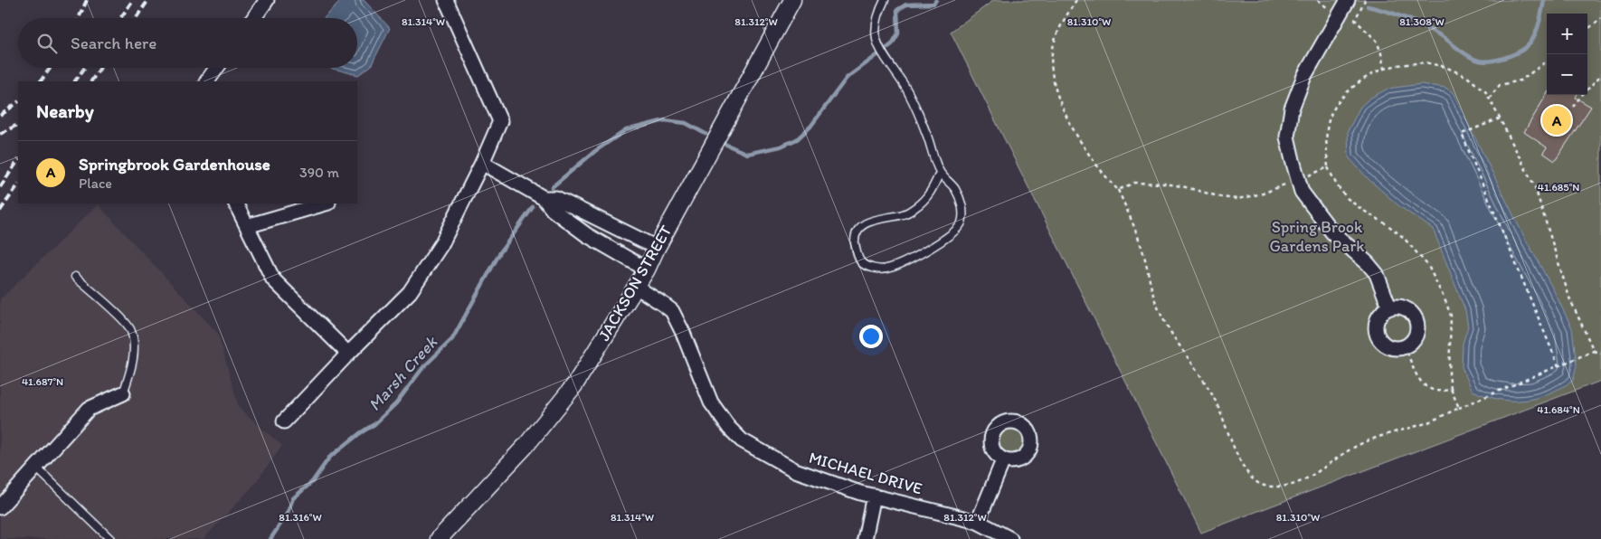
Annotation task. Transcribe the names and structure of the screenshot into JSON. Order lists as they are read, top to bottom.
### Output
{
  "streets": {
    "street": ["JACKSON STREET", "MICHAEL DRIVE"]
  },
  "crossings": [
    ["JACKSON STREET", "MICHAEL DRIVE"]
  ],
  "water": ["Marsh Creek"],
  "parks": ["Spring Brook Gardens Park"],
  "page": {
    "map_buttons": ["+", "−"],
    "search": "Search here",
    "heading": "Nearby",
    "pins": "A",
    "list": [
      {
        "mark": "A",
        "name": "Springbrook Gardenhouse",
        "note": "Place",
        "value": "390 m"
      }
    ]
  },
  "coordinates": [
    "81.314°W",
    "81.312°W",
    "81.310°W",
    "81.308°W",
    "41.685°N",
    "41.687°N",
    "41.684°N",
    "81.316°W"
  ]
}
